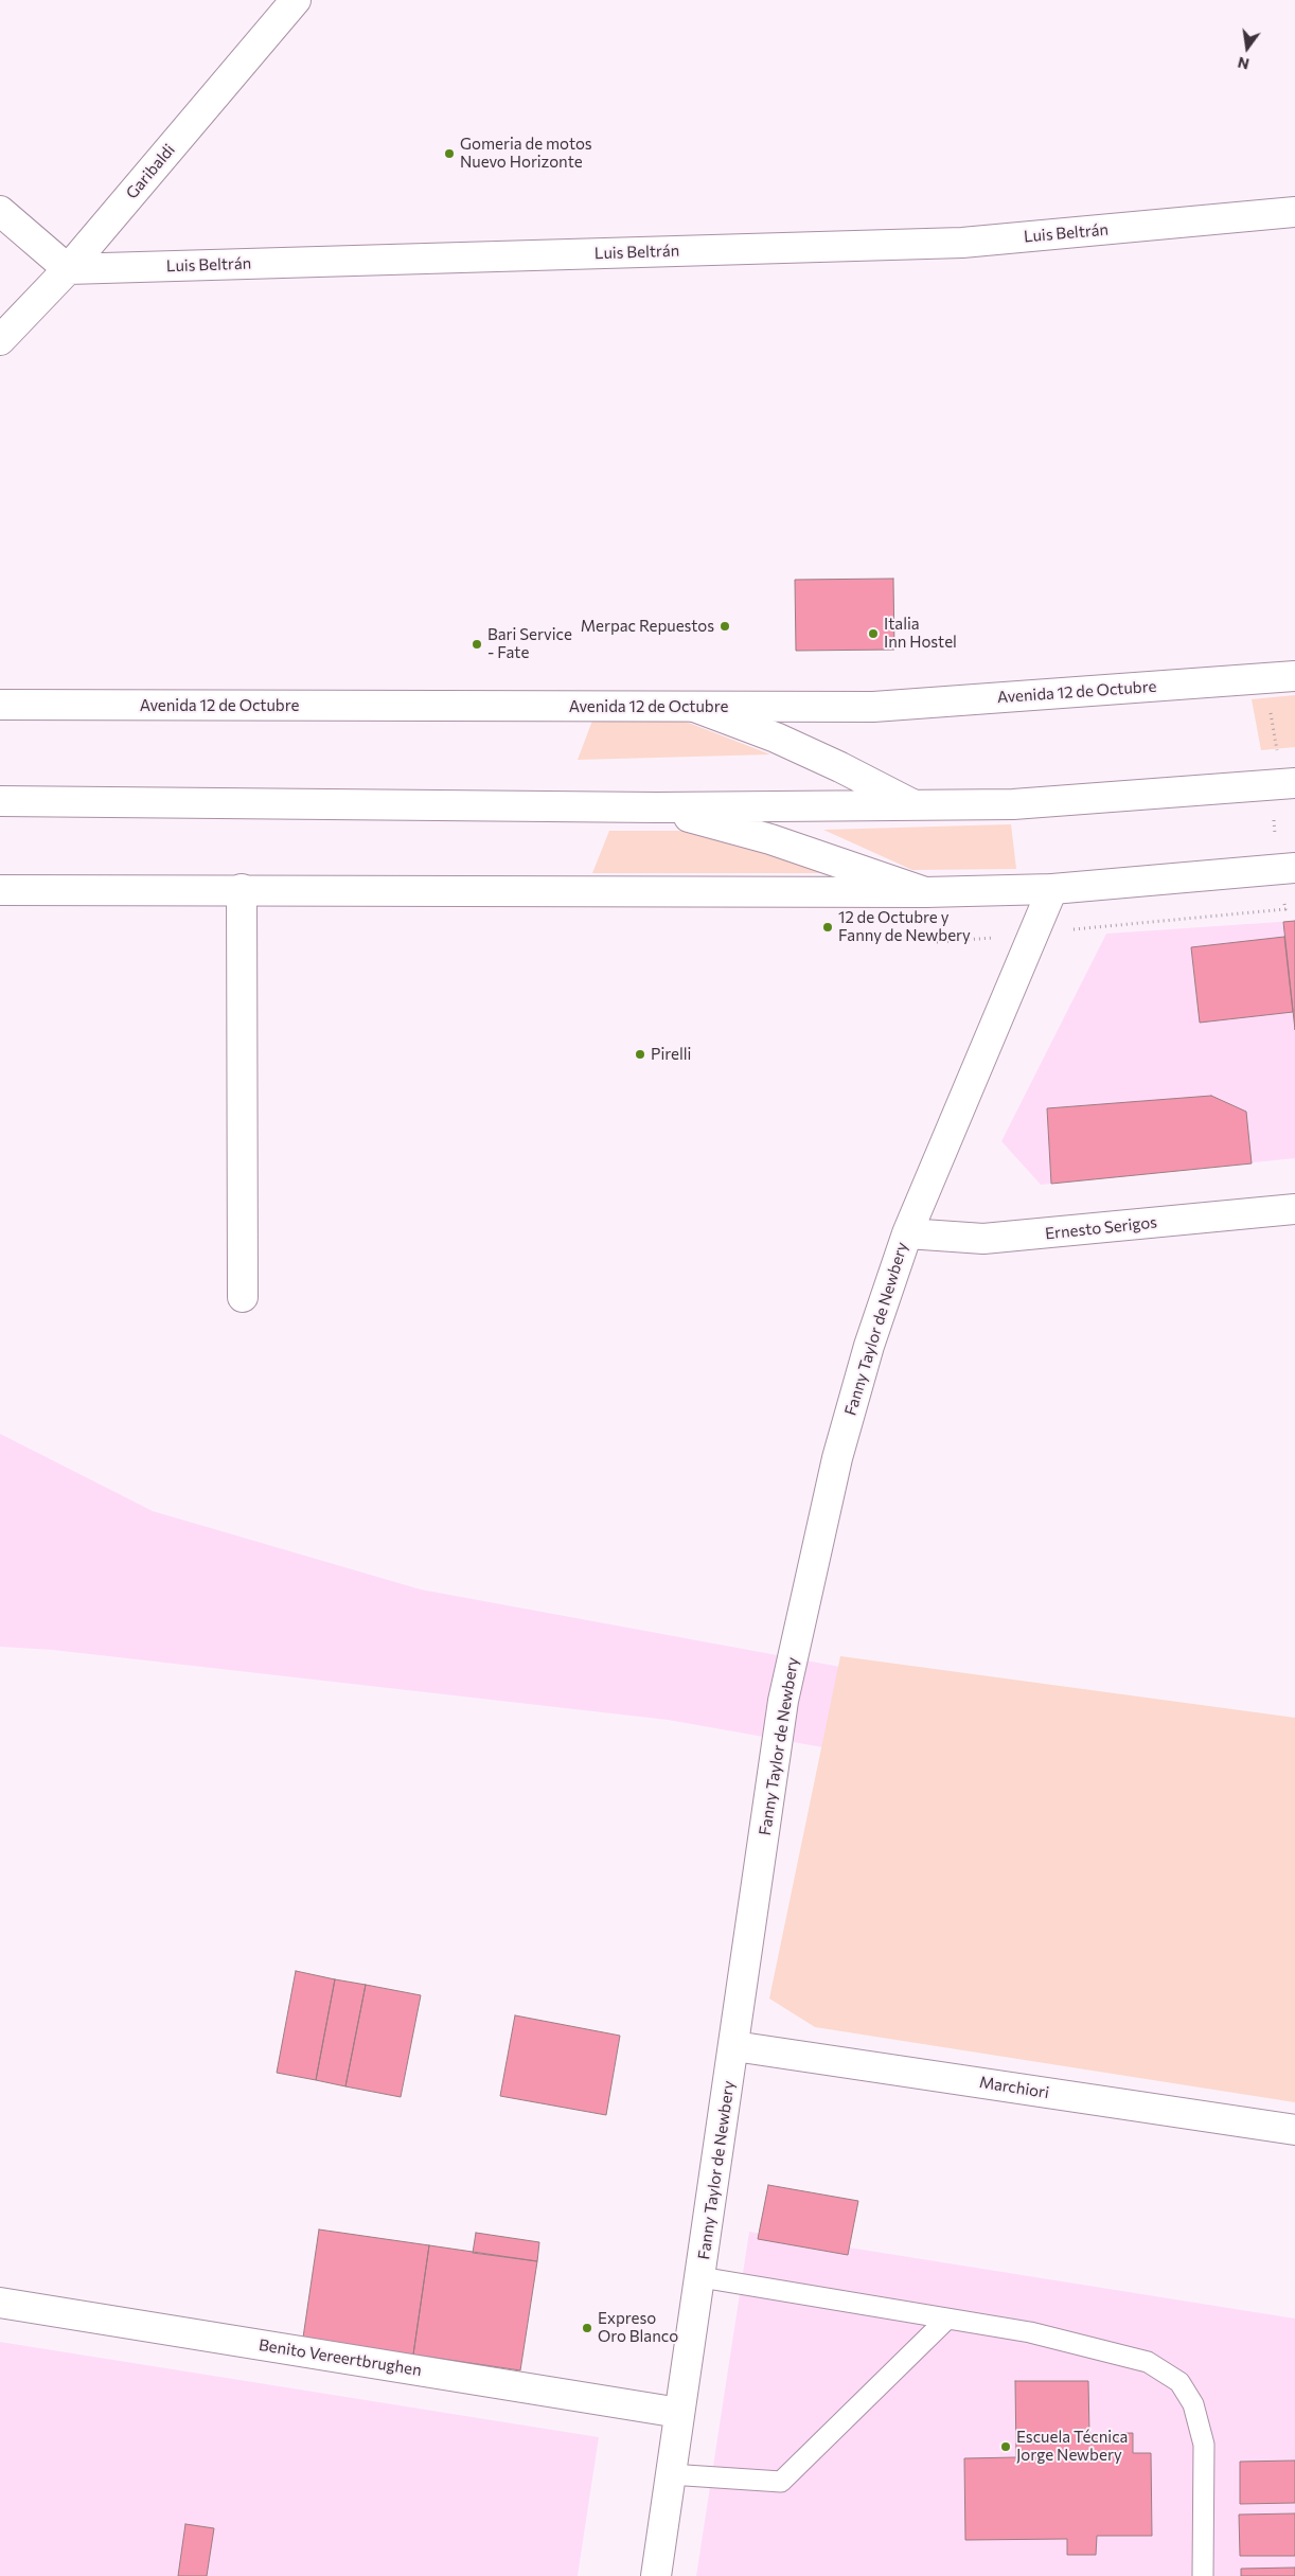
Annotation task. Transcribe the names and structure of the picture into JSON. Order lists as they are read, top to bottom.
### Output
{
  "streets": {
    "street": [
      "Garibaldi",
      "Luis Beltrán",
      "Avenida 12 de Octubre",
      "Ernesto Serigos",
      "Fanny Taylor de Newbery",
      "Marchiori",
      "Benito Vereertbrughen"
    ]
  },
  "crossings": [
    ["Garibaldi", "Luis Beltrán"],
    ["Ernesto Serigos", "Fanny Taylor de Newbery"],
    ["Fanny Taylor de Newbery", "Marchiori"],
    ["Fanny Taylor de Newbery", "Benito Vereertbrughen"]
  ],
  "places": [
    "Gomeria de motos Nuevo Horizonte",
    "Merpac Repuestos",
    "Italia Inn Hostel",
    "Bari Service - Fate",
    "12 de Octubre y Fanny de Newbery",
    "Pirelli",
    "Expreso Oro Blanco",
    "Escuela Técnica Jorge Newbery"
  ],
  "north": "bottom"
}
